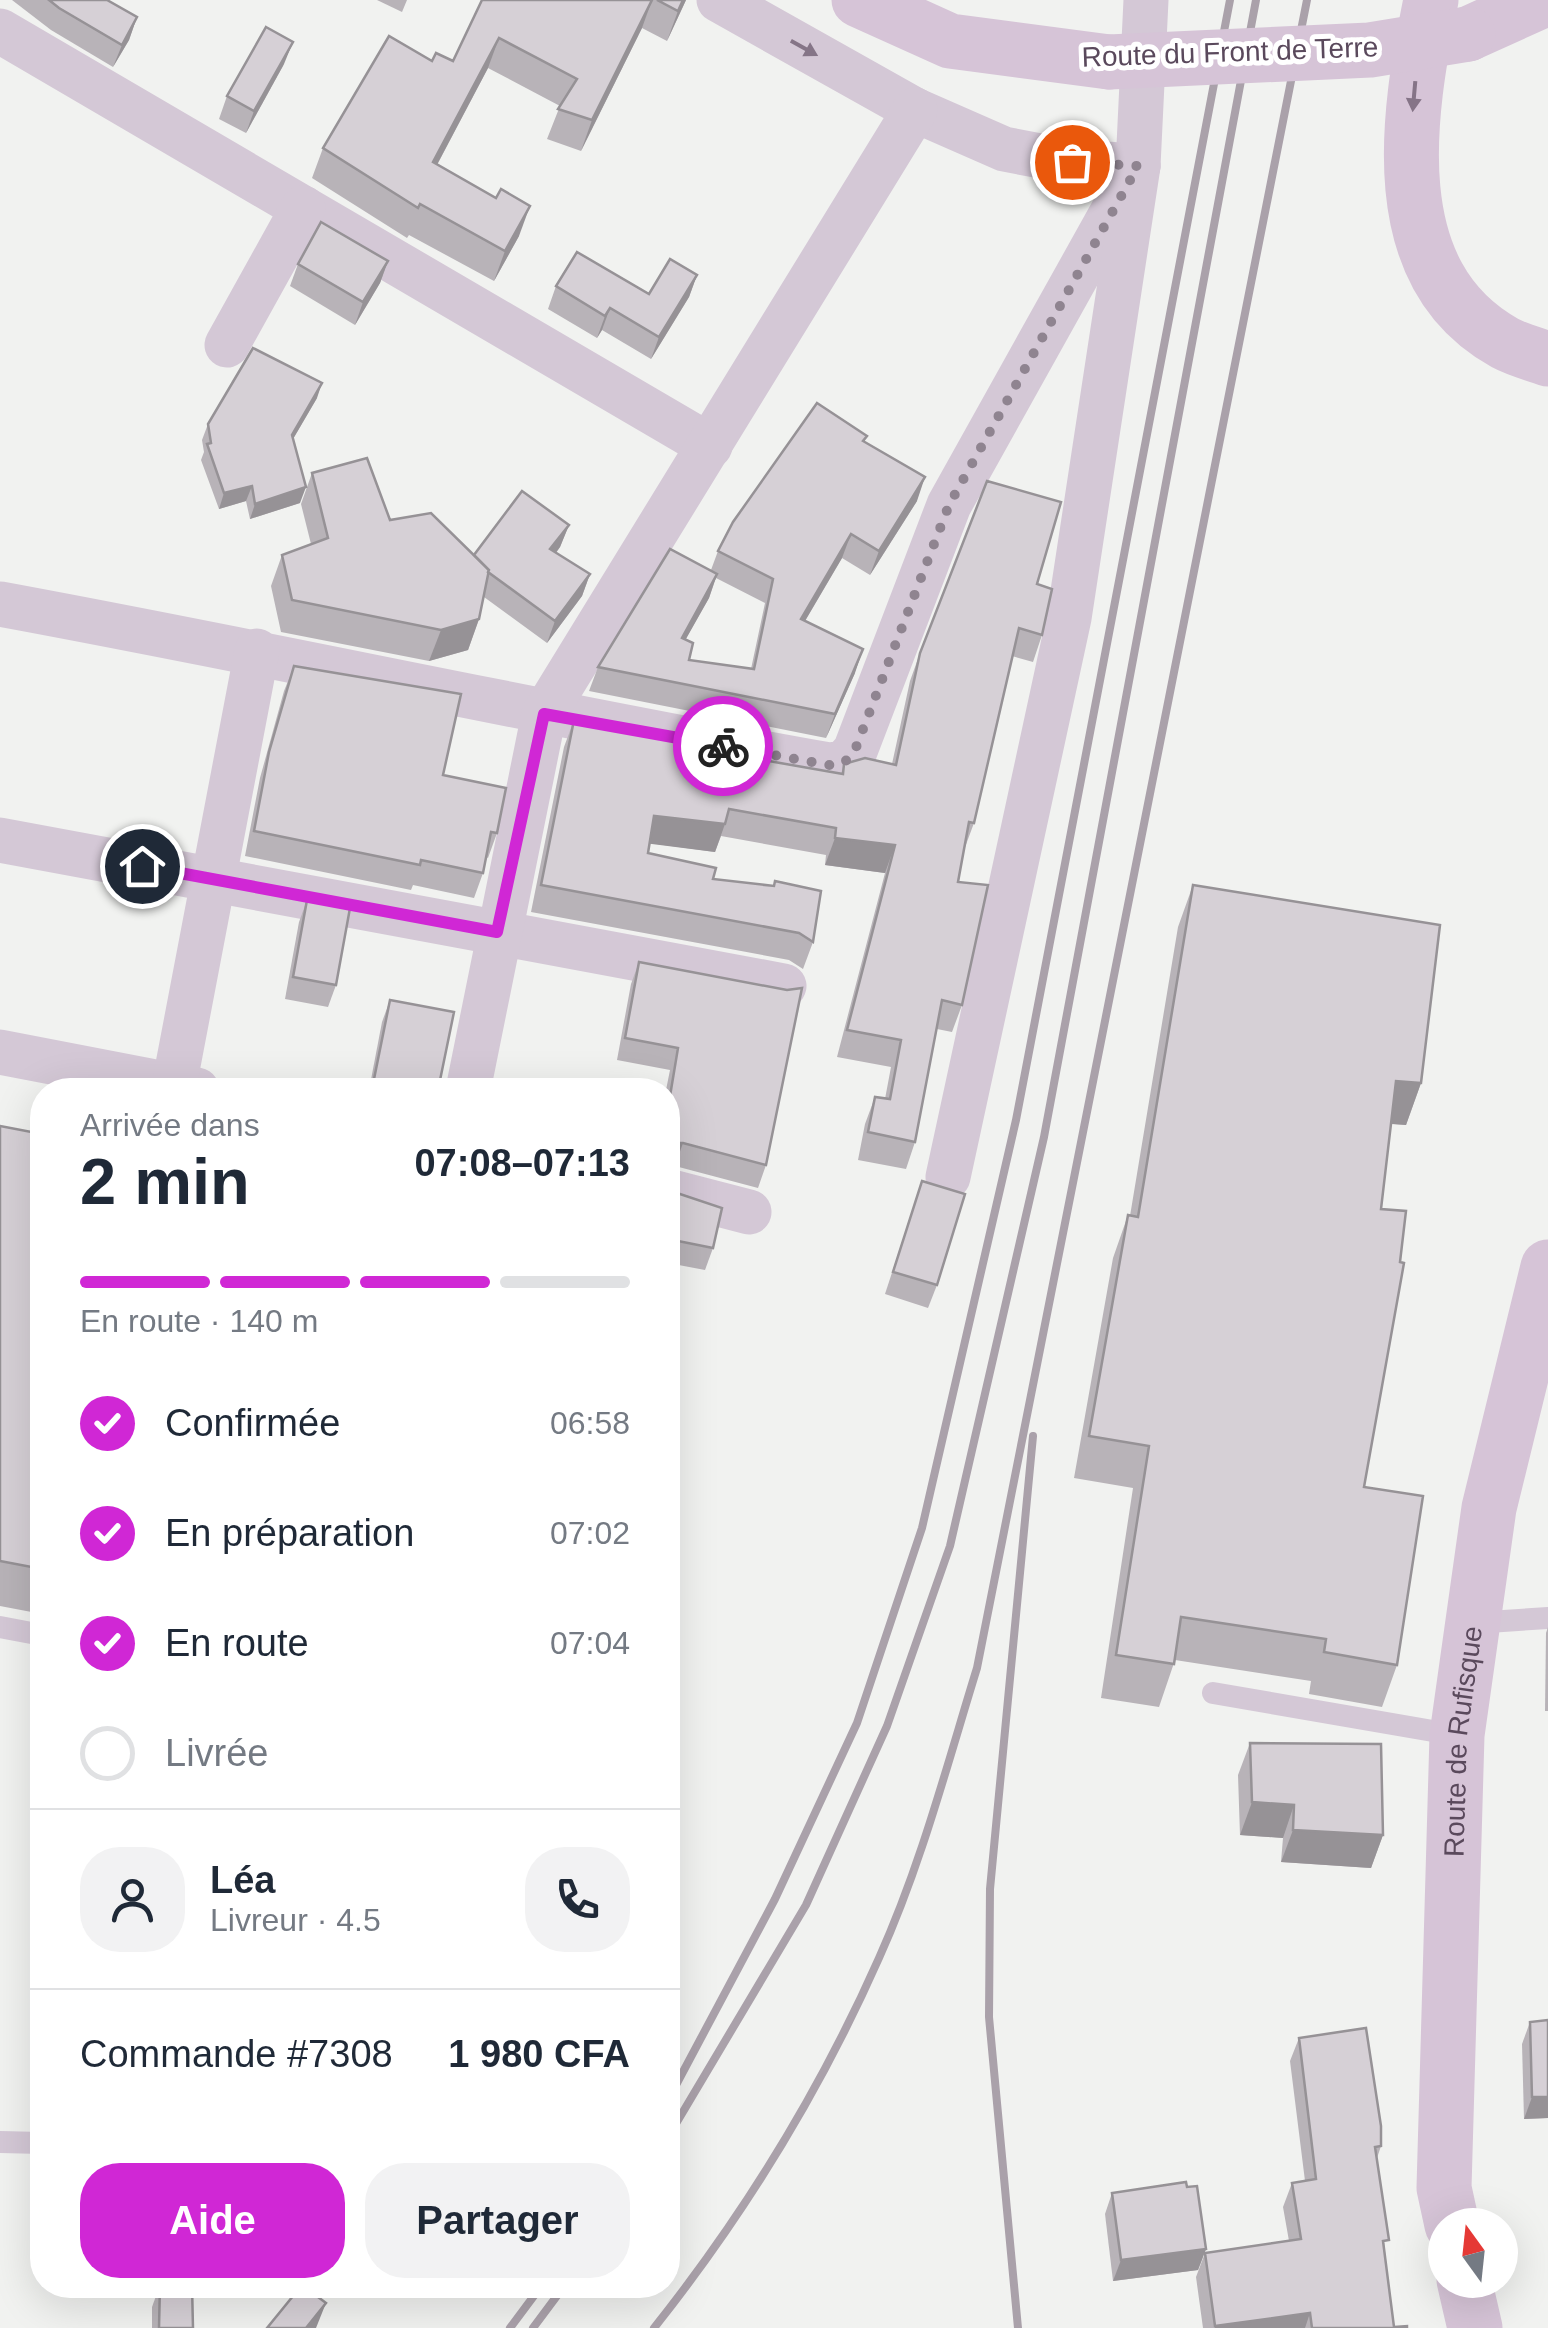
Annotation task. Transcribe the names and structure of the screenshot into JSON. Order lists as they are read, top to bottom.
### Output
{
  "streets": {
    "main road": ["Route du Front de Terre", "Route de Rufisque"]
  },
  "north": "top",
  "page": {
    "heading": ["2 min", "Arrivée dans", "07:08–07:13"],
    "panel": [
      "Léa",
      "Livreur · 4.5",
      "Commande #7308",
      "1 980 CFA"
    ],
    "bar": "En route · 140 m",
    "list": [
      ["Confirmée", "06:58"],
      ["En préparation", "07:02"],
      ["En route", "07:04"],
      "Livrée"
    ],
    "buttons": ["Aide", "Partager"]
  }
}
